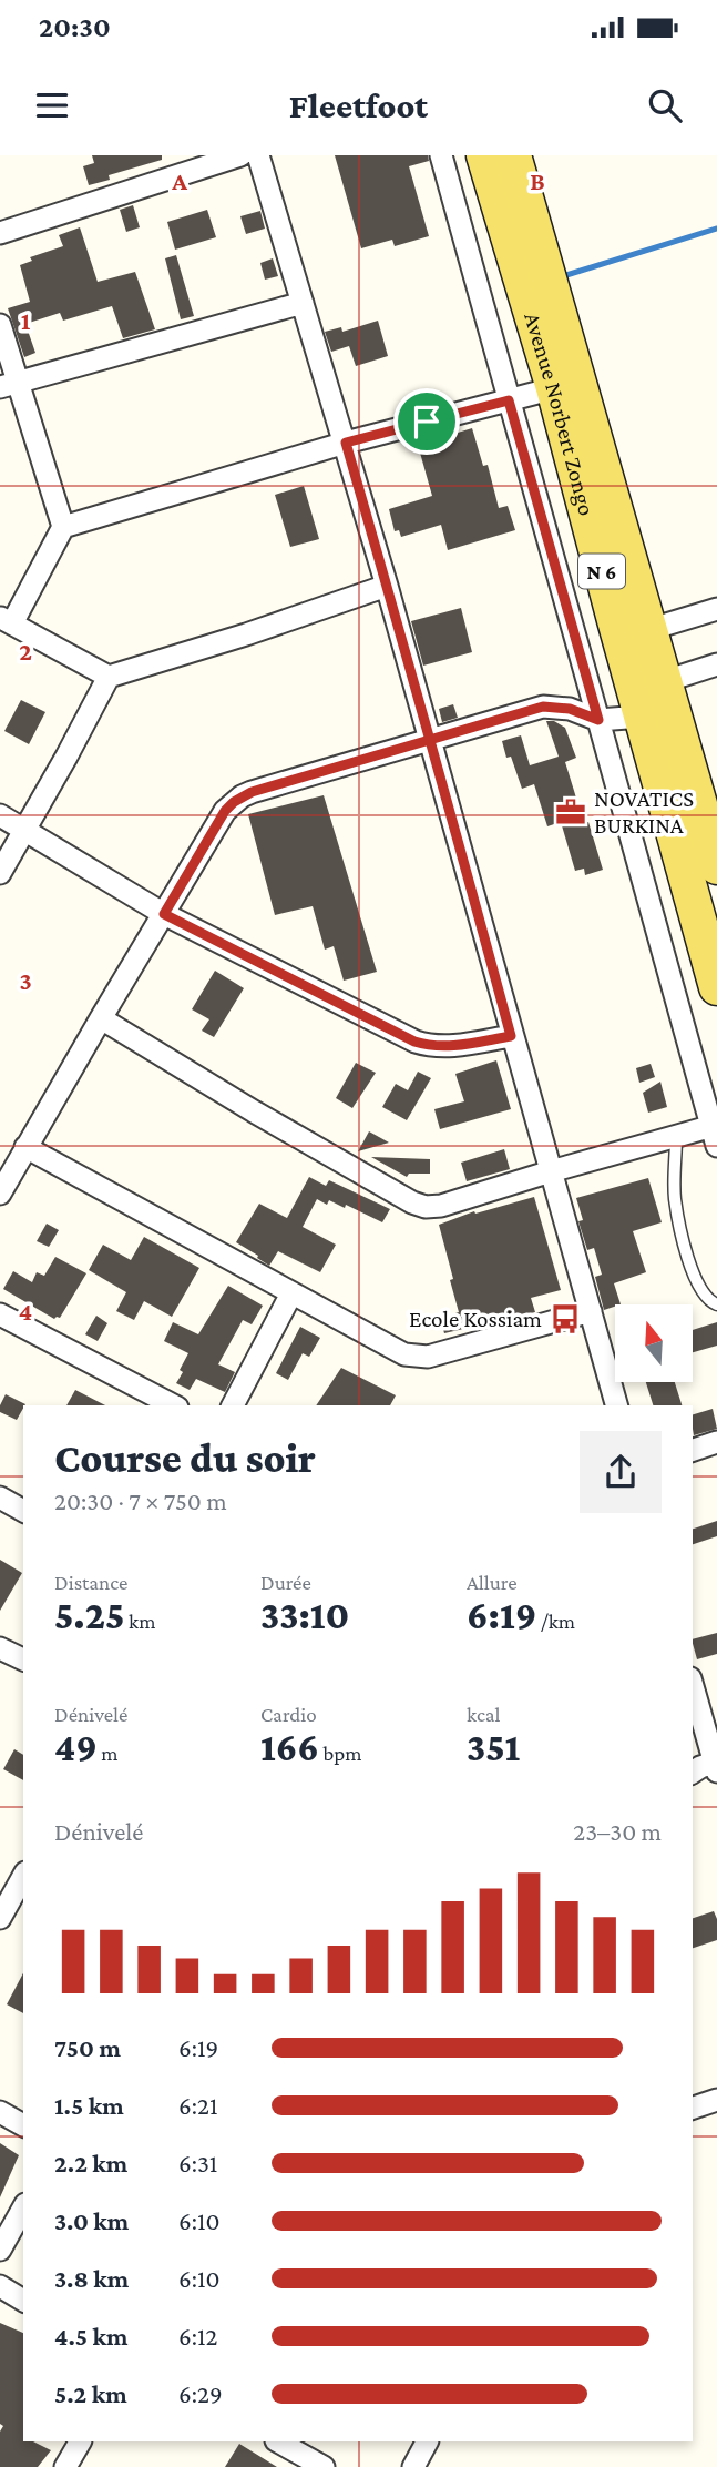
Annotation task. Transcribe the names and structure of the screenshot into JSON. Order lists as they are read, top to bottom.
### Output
{
  "streets": {
    "main road": ["Avenue Norbert Zongo", "N 6"]
  },
  "places": {
    "office": ["NOVATICS BURKINA"],
    "bus stop": ["Ecole Kossiam"]
  },
  "north": "top",
  "page": {
    "status": "20:30",
    "header": "Fleetfoot",
    "heading": ["Course du soir", "20:30 · 7 × 750 m"],
    "stats": [
      ["Distance", "5.25 km"],
      ["Durée", "33:10"],
      ["Allure", "6:19 /km"],
      ["Dénivelé", "49 m"],
      ["Cardio", "166 bpm"],
      ["kcal", "351"]
    ],
    "chart": ["Dénivelé", "23–30 m"],
    "list": [
      {
        "name": "750 m",
        "note": "6:19"
      },
      {
        "name": "1.5 km",
        "note": "6:21"
      },
      {
        "name": "2.2 km",
        "note": "6:31"
      },
      {
        "name": "3.0 km",
        "note": "6:10"
      },
      {
        "name": "3.8 km",
        "note": "6:10"
      },
      {
        "name": "4.5 km",
        "note": "6:12"
      },
      {
        "name": "5.2 km",
        "note": "6:29"
      }
    ]
  },
  "grid": {
    "columns": ["A", "B"],
    "rows": [
      "1",
      "2",
      "3",
      "4"
    ]
  }
}
